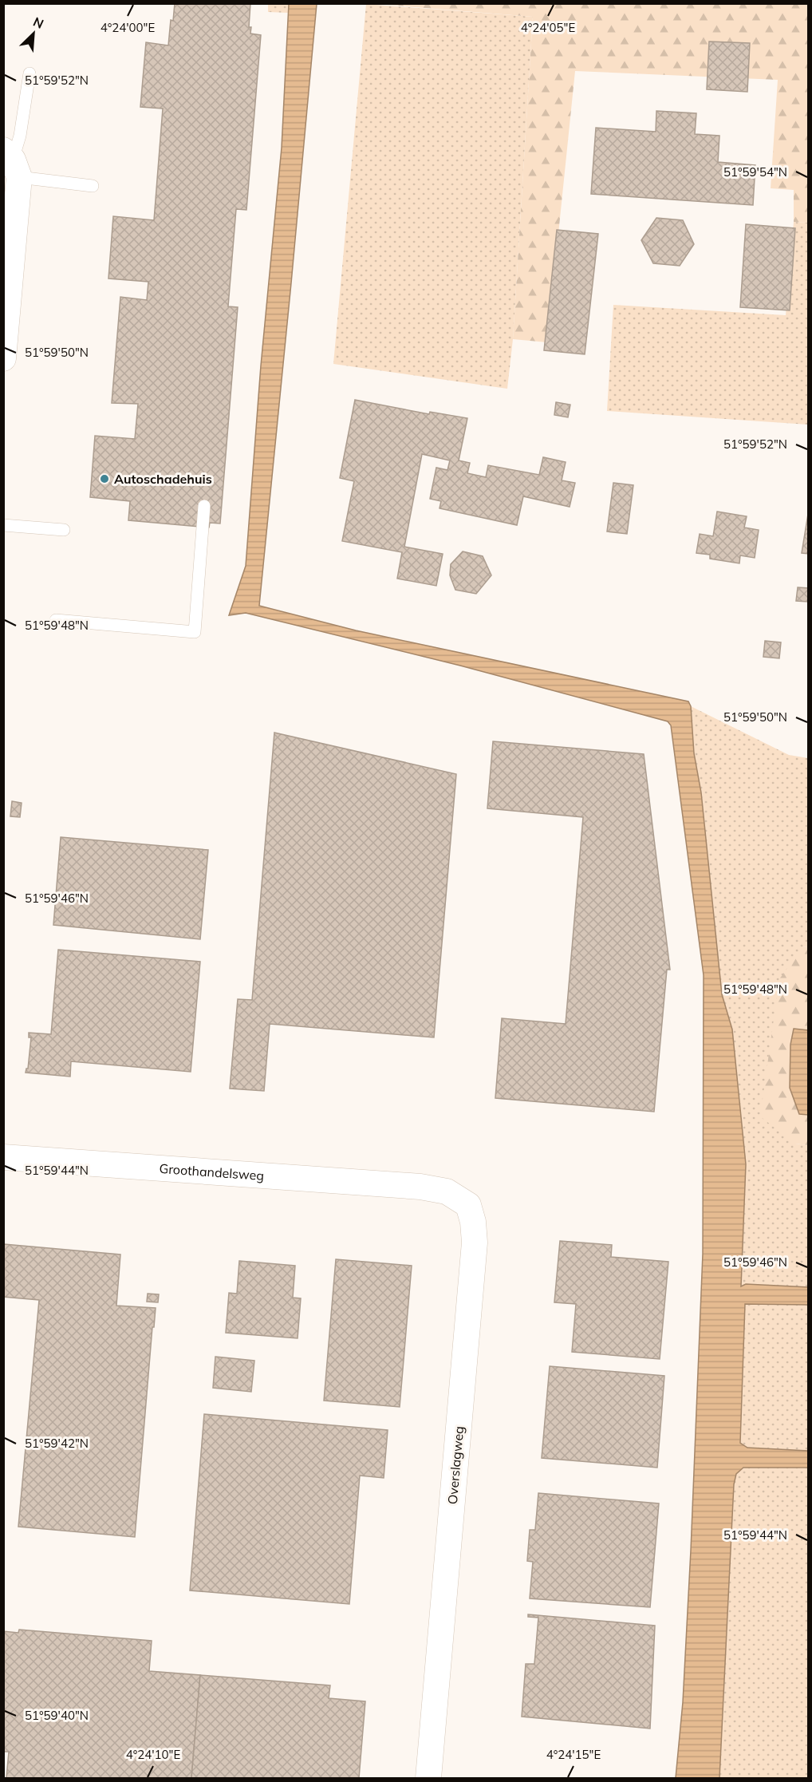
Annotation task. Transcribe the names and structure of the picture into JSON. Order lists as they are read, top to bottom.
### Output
{
  "streets": {
    "street": ["Groothandelsweg", "Overslagweg"]
  },
  "crossings": [
    ["Groothandelsweg", "Overslagweg"]
  ],
  "places": ["Autoschadehuis"],
  "north": "top right",
  "coordinates": [
    "4°24'00\"E",
    "4°24'05\"E",
    "51°59'52\"N",
    "51°59'54\"N",
    "51°59'50\"N",
    "51°59'48\"N",
    "51°59'46\"N",
    "51°59'44\"N",
    "51°59'42\"N",
    "51°59'40\"N",
    "4°24'10\"E",
    "4°24'15\"E"
  ]
}
